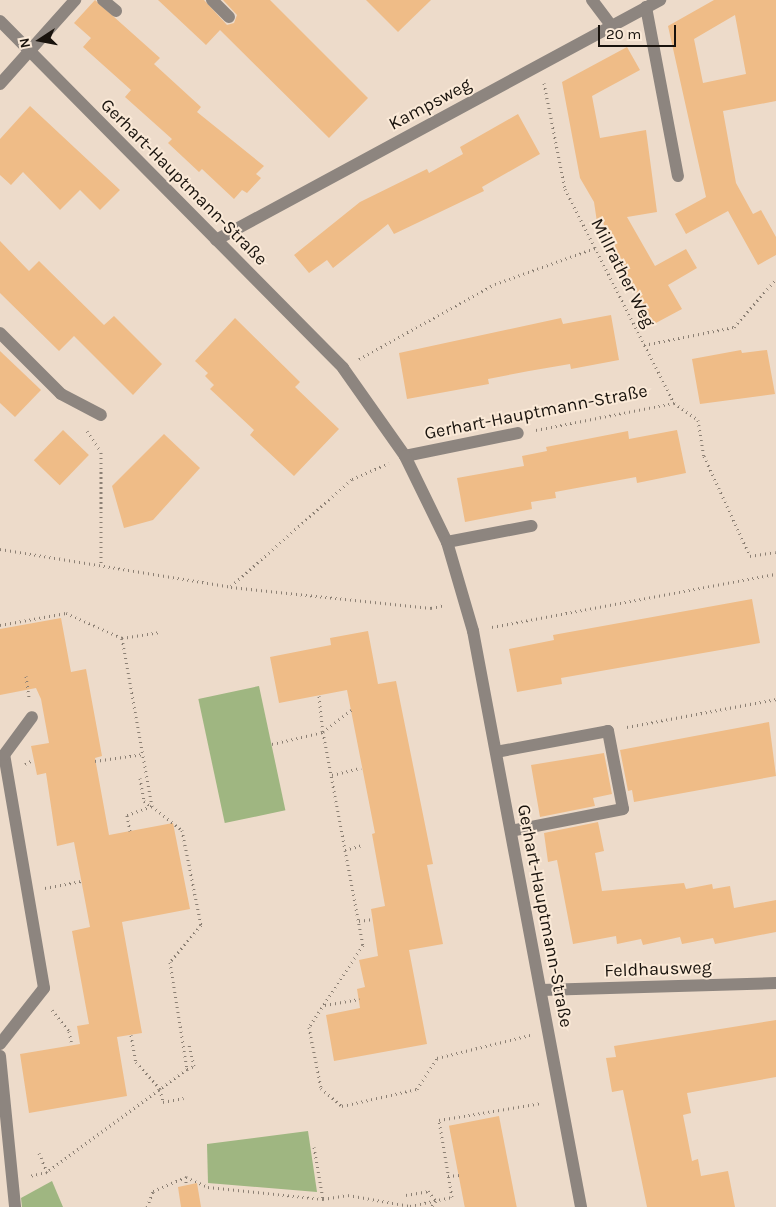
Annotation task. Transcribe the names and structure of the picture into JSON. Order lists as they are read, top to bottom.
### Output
{
  "streets": {
    "street": ["Kampsweg", "Gerhart-Hauptmann-Straße", "Feldhausweg"],
    "path": ["Millrather Weg"]
  },
  "crossings": [
    ["Kampsweg", "Gerhart-Hauptmann-Straße"],
    ["Kampsweg", "Millrather Weg"],
    ["Gerhart-Hauptmann-Straße", "Feldhausweg"]
  ],
  "scale_bar": "20 m",
  "north": "left"
}
